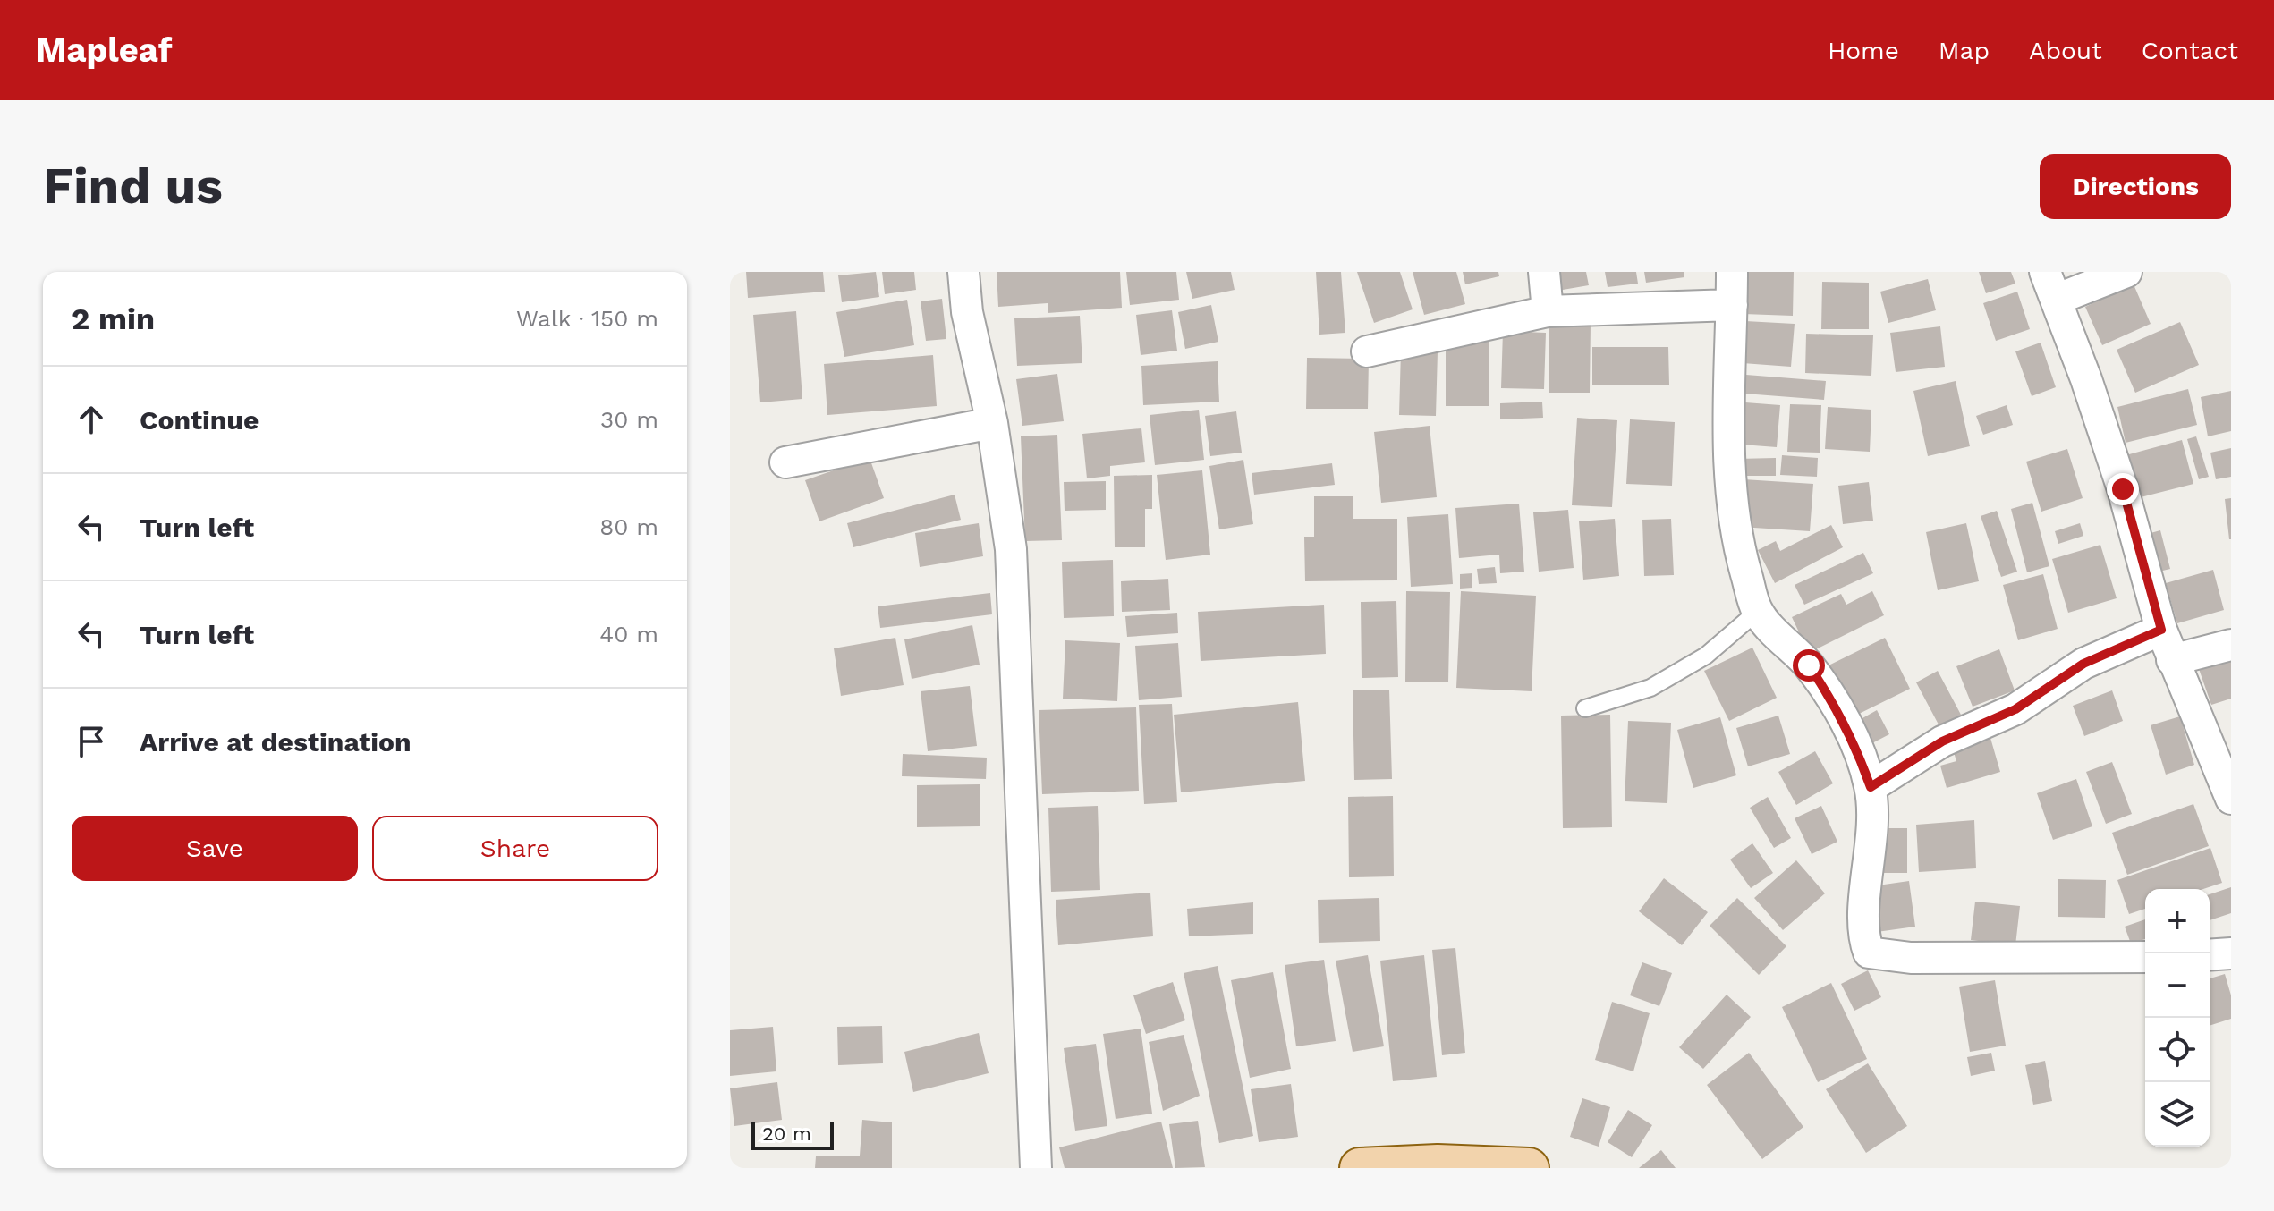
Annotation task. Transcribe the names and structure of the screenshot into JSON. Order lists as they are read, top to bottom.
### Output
{
  "scale_bar": "20 m",
  "page": {
    "header": "Mapleaf",
    "nav": [
      "Home",
      "Map",
      "About",
      "Contact"
    ],
    "buttons": [
      "Directions",
      ["Save", "Share"]
    ],
    "title": "Find us",
    "heading": ["2 min", "Walk · 150 m"],
    "list": [
      ["Continue", "30 m"],
      ["Turn left", "80 m"],
      ["Turn left", "40 m"],
      "Arrive at destination"
    ],
    "map_buttons": ["+", "−"],
    "scale": "20 m"
  }
}
